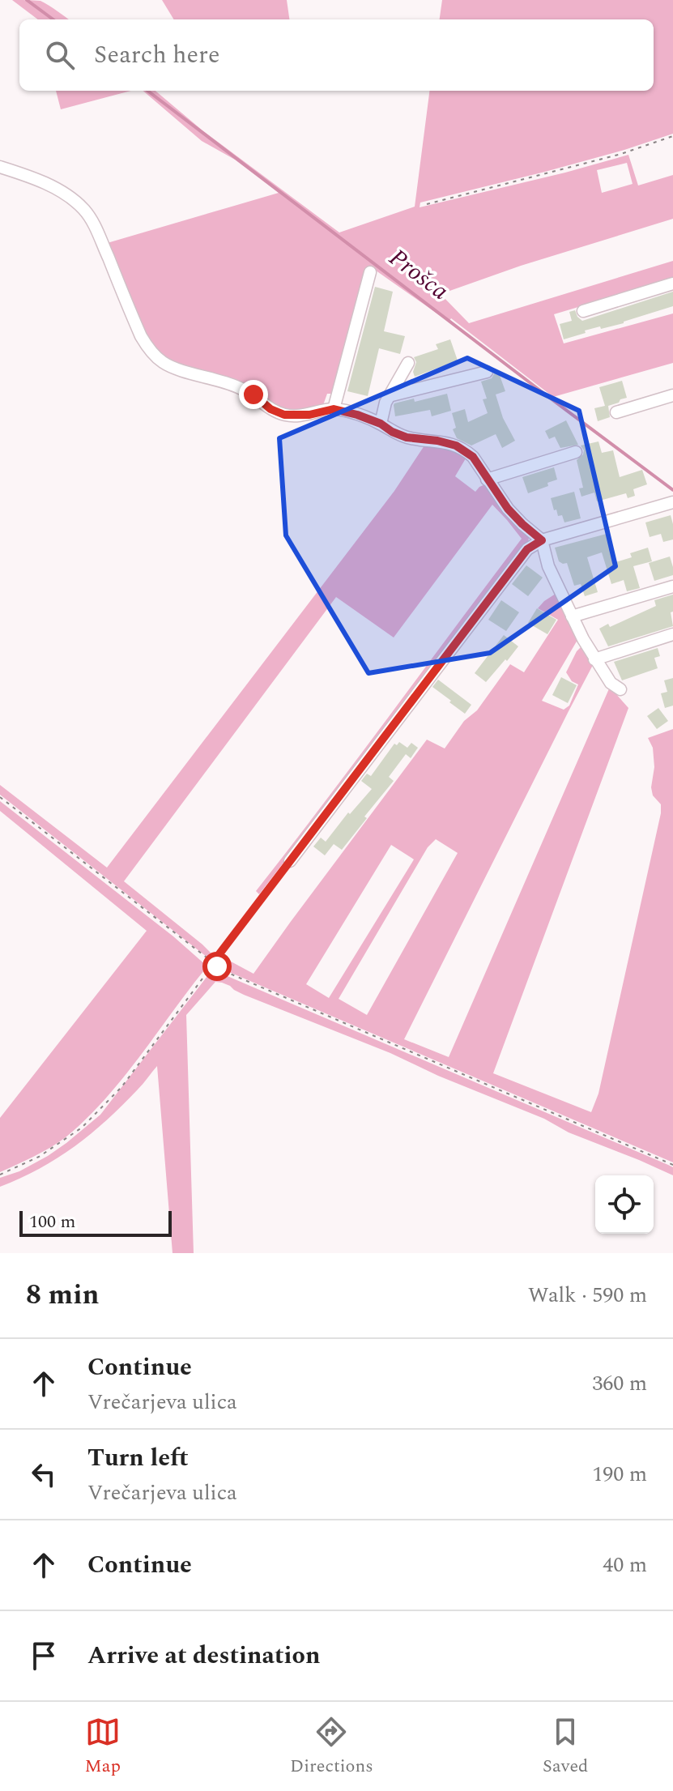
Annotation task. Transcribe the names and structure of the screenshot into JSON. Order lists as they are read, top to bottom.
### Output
{
  "water": ["Prošca"],
  "scale_bar": "100 m",
  "page": {
    "search": "Search here",
    "scale": "100 m",
    "heading": ["8 min", "Walk · 590 m"],
    "list": [
      ["Continue", "Vrečarjeva ulica", "360 m"],
      ["Turn left", "Vrečarjeva ulica", "190 m"],
      ["Continue", "40 m"],
      "Arrive at destination"
    ],
    "nav": ["Map", "Directions", "Saved"]
  }
}
